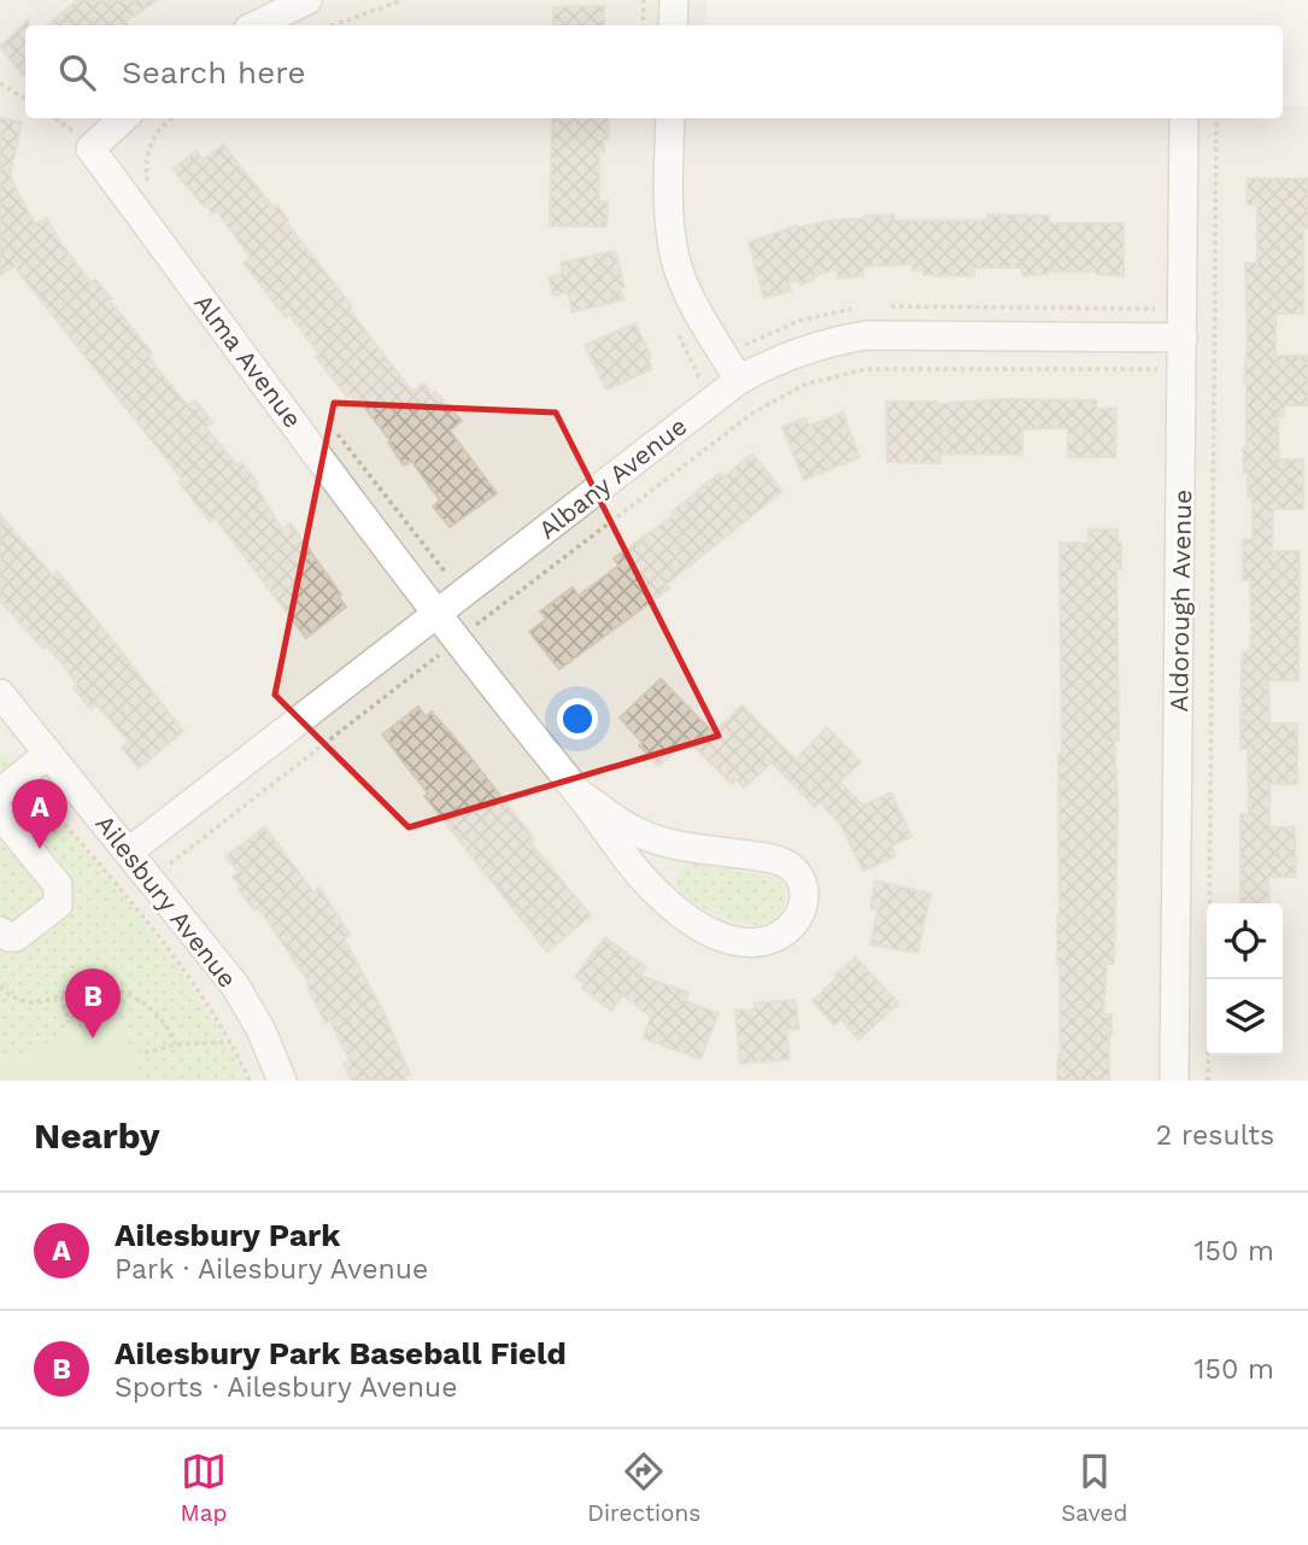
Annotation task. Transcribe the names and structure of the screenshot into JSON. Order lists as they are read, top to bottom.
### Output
{
  "streets": {
    "street": [
      "Alma Avenue",
      "Albany Avenue",
      "Aldorough Avenue",
      "Ailesbury Avenue"
    ]
  },
  "crossings": [
    ["Alma Avenue", "Albany Avenue"],
    ["Albany Avenue", "Aldorough Avenue"],
    ["Albany Avenue", "Ailesbury Avenue"]
  ],
  "page": {
    "search": "Search here",
    "pins": ["A", "B"],
    "heading": ["Nearby", "2 results"],
    "list": [
      {
        "mark": "A",
        "name": "Ailesbury Park",
        "note": "Park · Ailesbury Avenue",
        "value": "150 m"
      },
      {
        "mark": "B",
        "name": "Ailesbury Park Baseball Field",
        "note": "Sports · Ailesbury Avenue",
        "value": "150 m"
      }
    ],
    "nav": ["Map", "Directions", "Saved"]
  }
}
